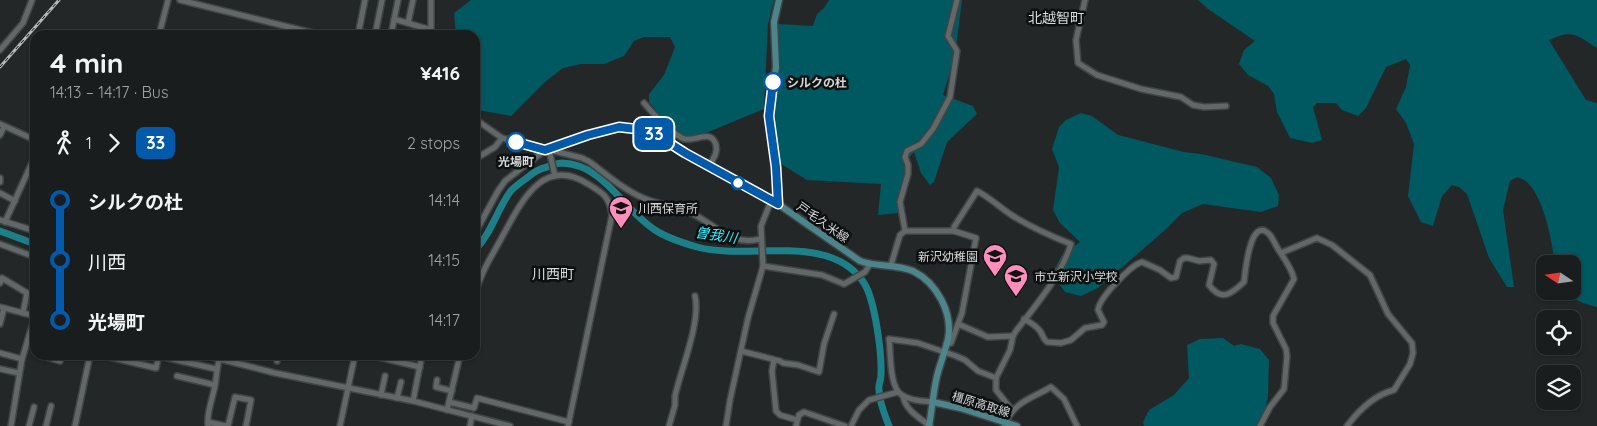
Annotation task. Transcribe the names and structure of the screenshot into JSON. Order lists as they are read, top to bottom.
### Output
{
  "streets": {
    "main road": ["戸毛久米線", "橿原高取線"]
  },
  "crossings": [
    ["戸毛久米線", "橿原高取線"]
  ],
  "districts": ["北越智町", "川西町"],
  "water": ["曽我川"],
  "places": {
    "other": ["シルクの杜", "光場町"],
    "school or university": ["川西保育所", "新沢幼稚園", "市立新沢小学校"]
  },
  "lines": ["bus line 33"],
  "north": "left",
  "page": {
    "on_map": "33",
    "heading": ["4 min", "14:13 – 14:17 · Bus", "¥416"],
    "legs": ["1", "33", "2 stops"],
    "list": [
      {
        "name": "シルクの杜",
        "value": "14:14"
      },
      {
        "name": "川西",
        "value": "14:15"
      },
      {
        "name": "光場町",
        "value": "14:17"
      }
    ]
  }
}
